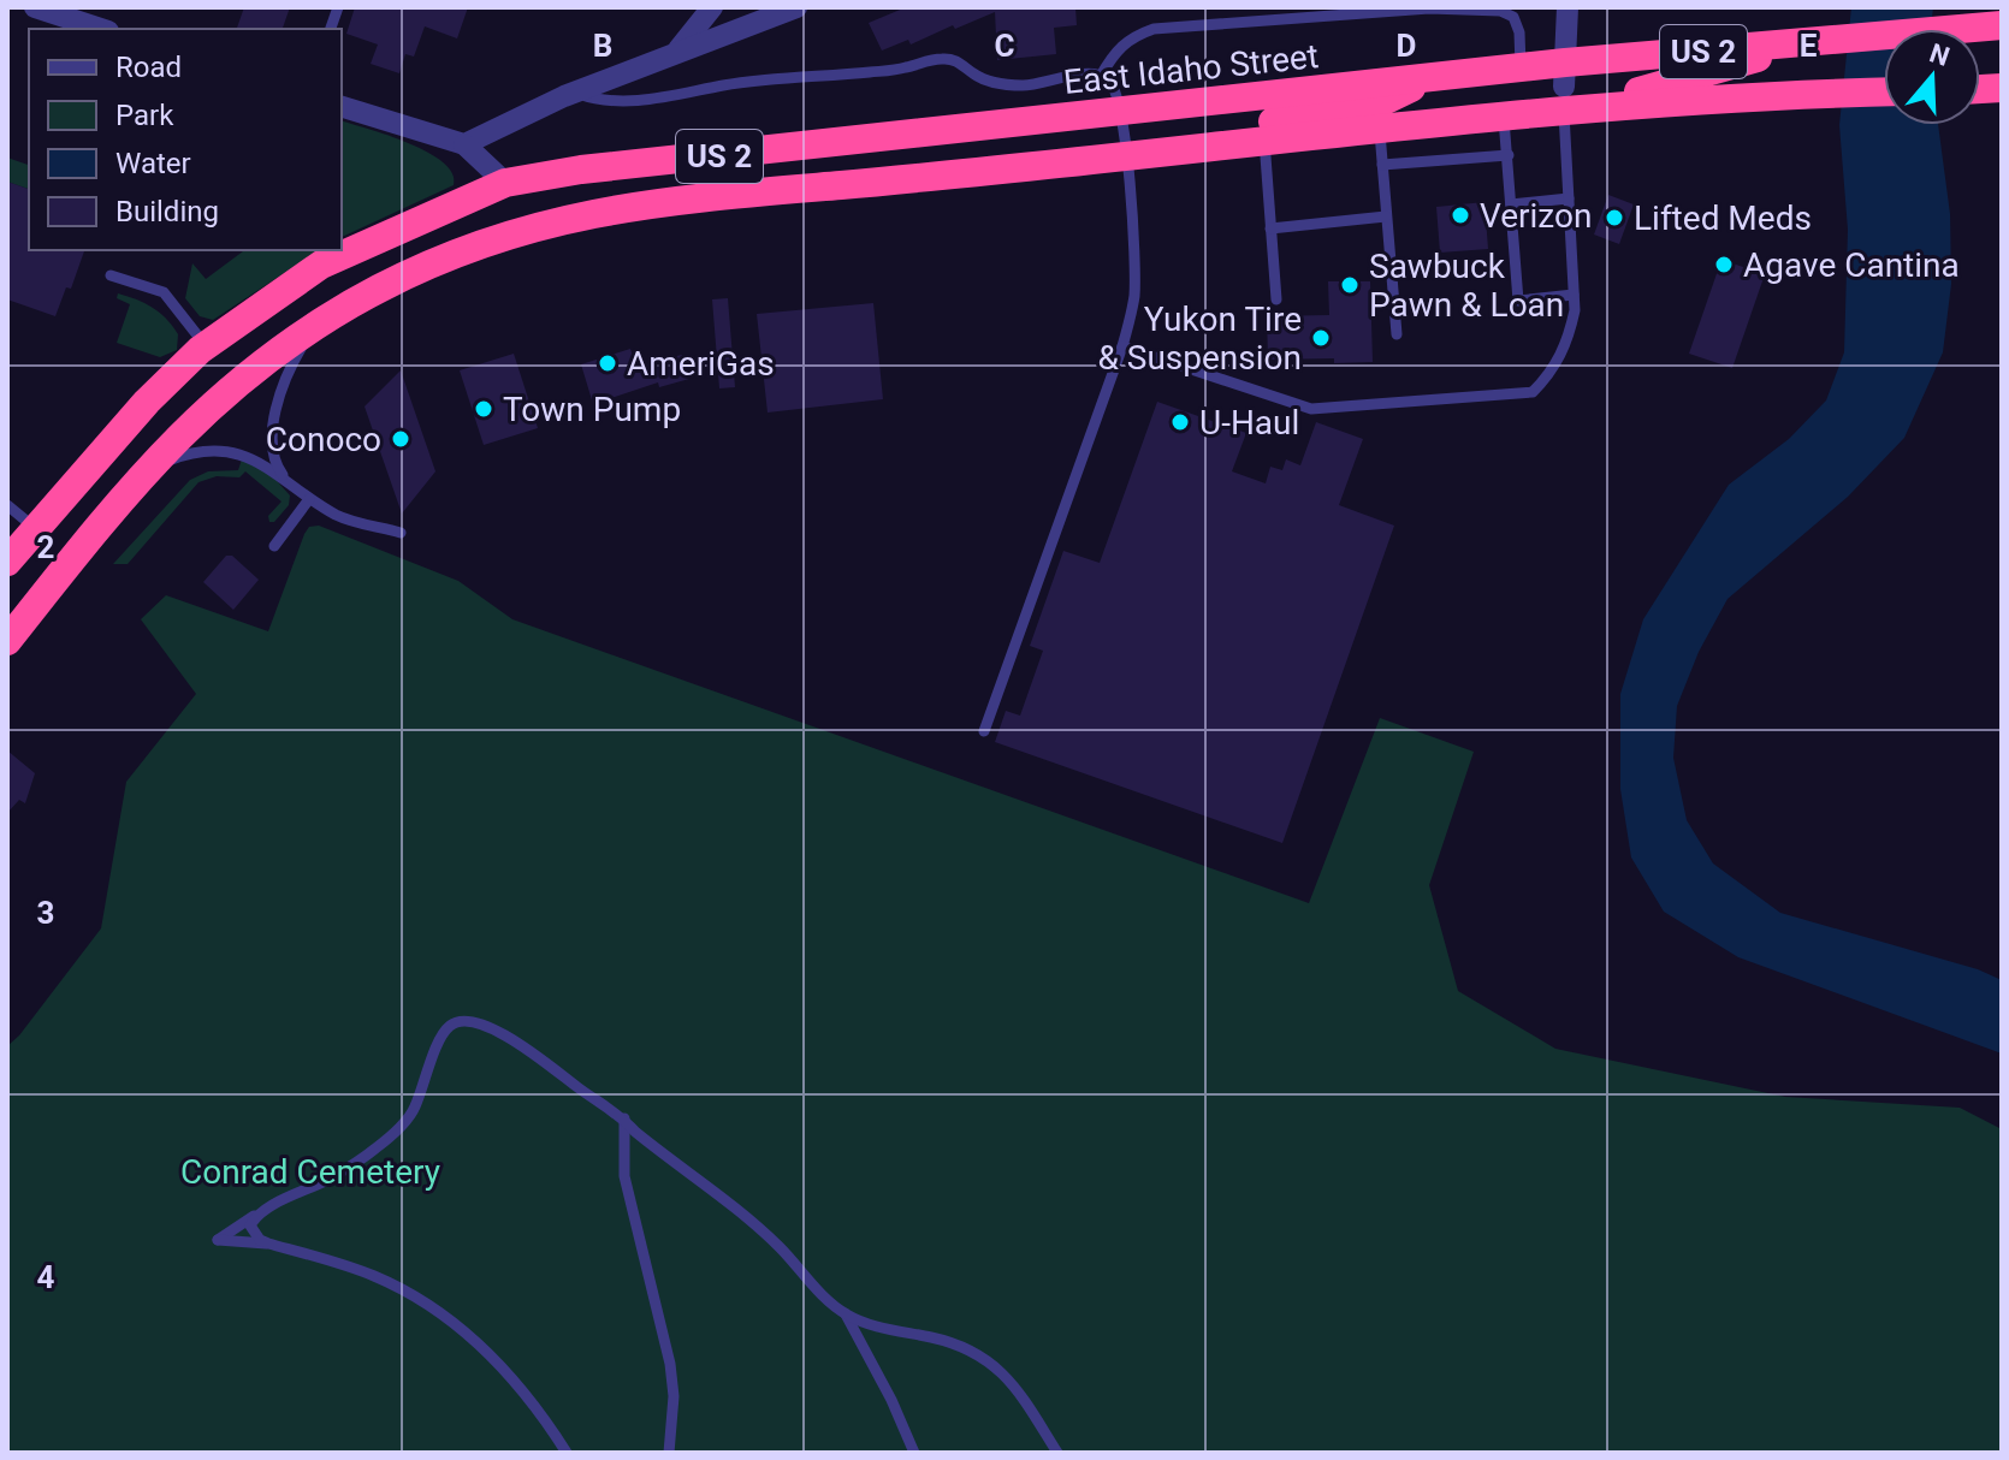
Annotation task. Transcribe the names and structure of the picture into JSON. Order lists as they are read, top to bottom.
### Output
{
  "streets": {
    "highway": ["US 2", "East Idaho Street"]
  },
  "parks": ["Conrad Cemetery"],
  "places": [
    "Verizon",
    "Lifted Meds",
    "Agave Cantina",
    "Sawbuck Pawn & Loan",
    "Yukon Tire & Suspension",
    "AmeriGas",
    "Town Pump",
    "U-Haul",
    "Conoco"
  ],
  "legend": [
    "Road",
    "Park",
    "Water",
    "Building"
  ],
  "north": "top",
  "grid": {
    "columns": [
      "B",
      "C",
      "D",
      "E"
    ],
    "rows": ["2", "3", "4"]
  }
}
